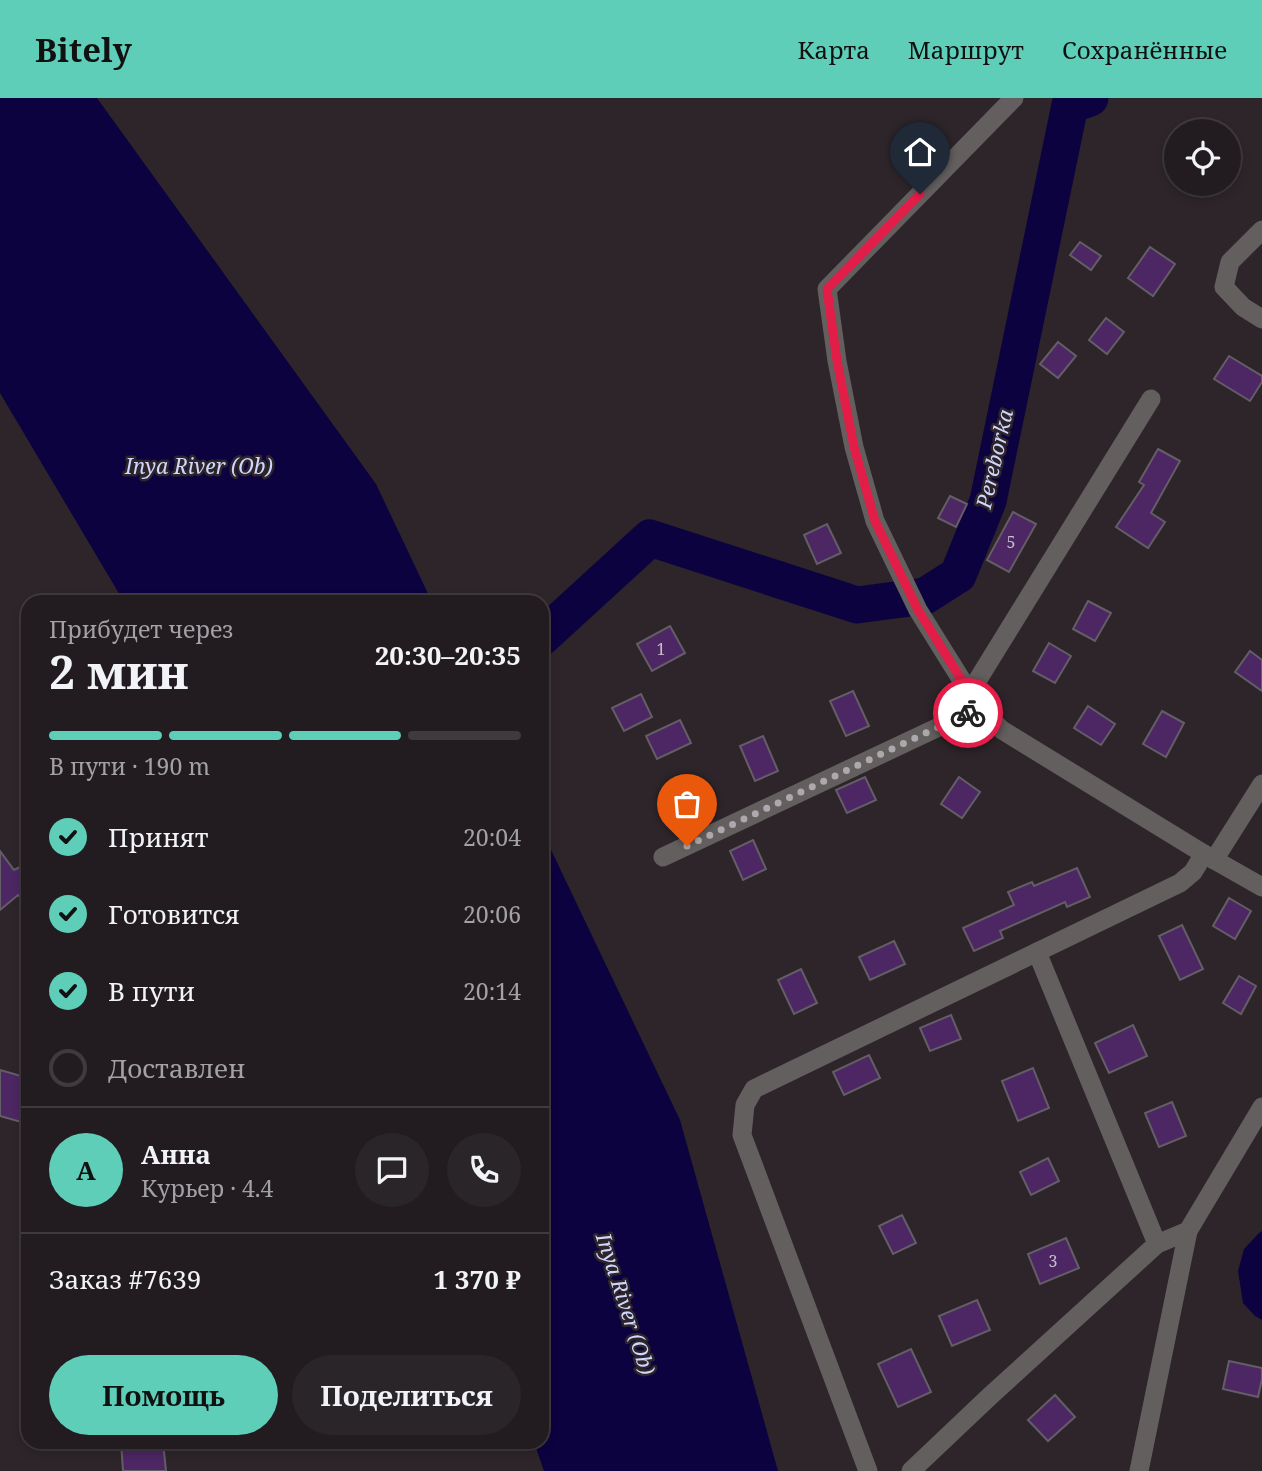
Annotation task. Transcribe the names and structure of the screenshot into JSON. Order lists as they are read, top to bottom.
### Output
{
  "water": ["Pereborka", "Inya River (Ob)"],
  "house_numbers": ["5", "1", "3"],
  "page": {
    "header": "Bitely",
    "nav": ["Карта", "Маршрут", "Сохранённые"],
    "heading": ["2 мин", "Прибудет через", "20:30–20:35"],
    "panel": [
      "Анна",
      "Курьер · 4.4",
      "Заказ #7639",
      "1 370 ₽"
    ],
    "bar": "В пути · 190 m",
    "list": [
      ["Принят", "20:04"],
      ["Готовится", "20:06"],
      ["В пути", "20:14"],
      "Доставлен"
    ],
    "round": "А",
    "buttons": ["Помощь", "Поделиться"]
  }
}
